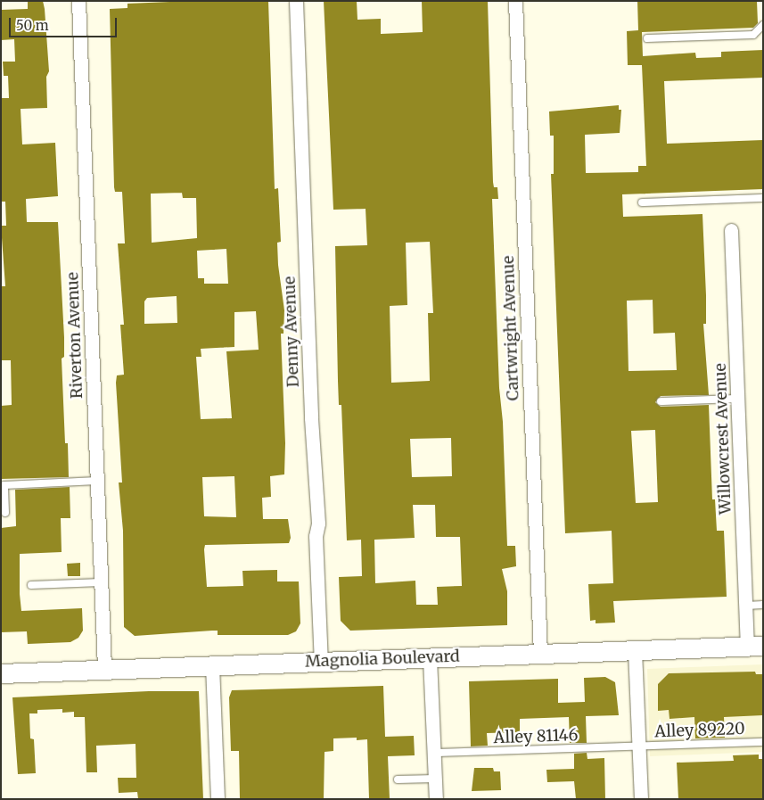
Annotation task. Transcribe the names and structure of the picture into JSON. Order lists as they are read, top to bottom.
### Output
{
  "streets": {
    "main road": ["Magnolia Boulevard"],
    "street": [
      "Cartwright Avenue",
      "Denny Avenue",
      "Riverton Avenue",
      "Willowcrest Avenue"
    ],
    "lane": ["Alley 89220", "Alley 81146"]
  },
  "crossings": [
    ["Cartwright Avenue", "Magnolia Boulevard"],
    ["Denny Avenue", "Magnolia Boulevard"],
    ["Riverton Avenue", "Magnolia Boulevard"],
    ["Willowcrest Avenue", "Magnolia Boulevard"],
    ["Alley 89220", "Alley 81146"]
  ],
  "scale_bar": "50 m"
}
